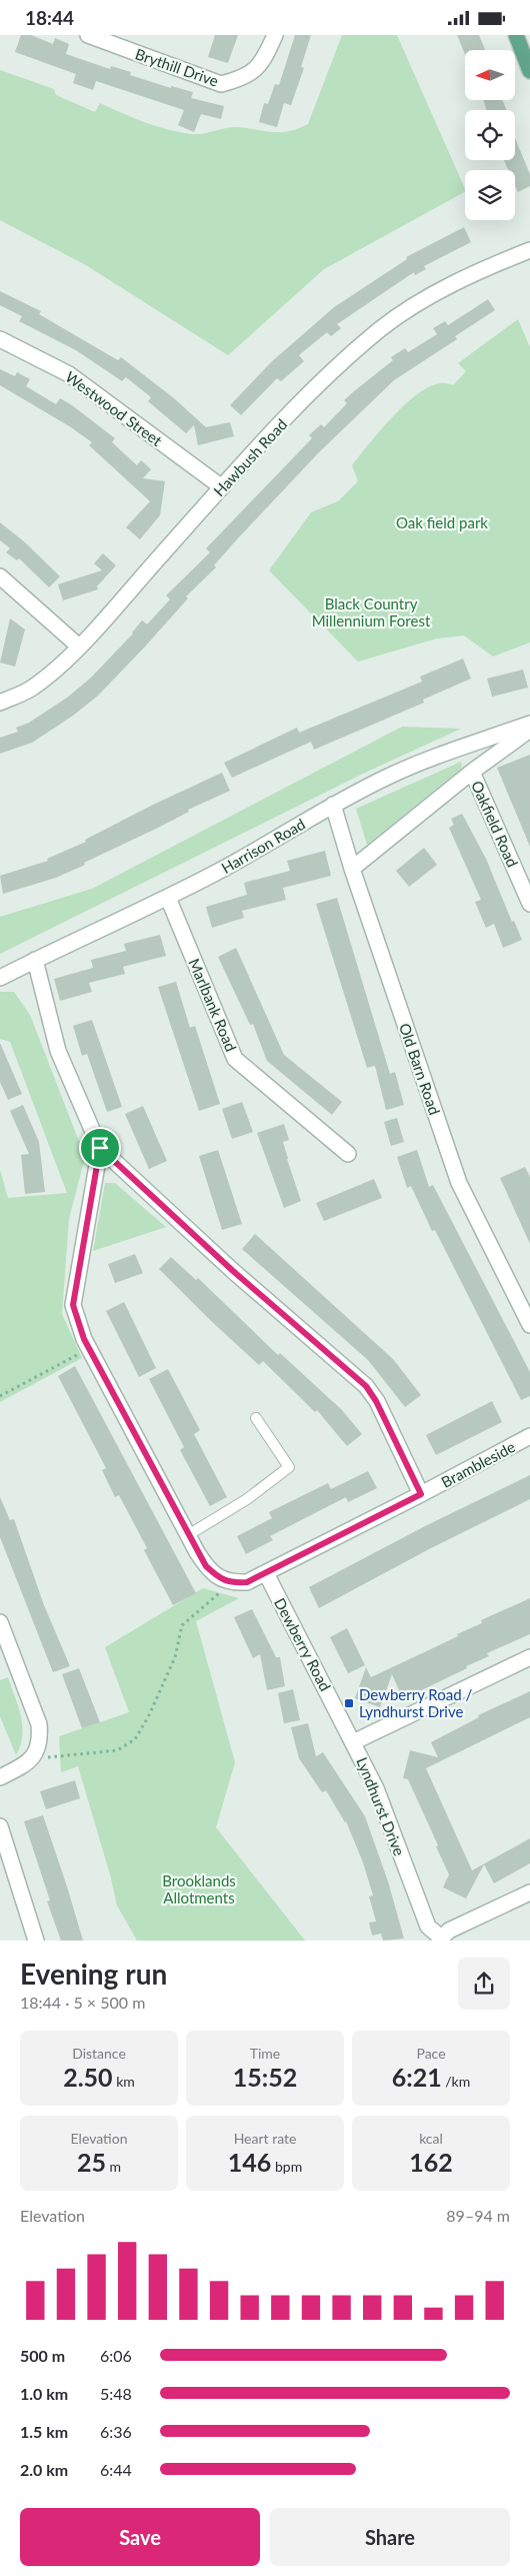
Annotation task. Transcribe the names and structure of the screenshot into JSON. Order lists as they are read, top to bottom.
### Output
{
  "streets": {
    "street": [
      "Brythill Drive",
      "Westwood Street",
      "Hawbush Road",
      "Oakfield Road",
      "Harrison Road",
      "Marlbank Road",
      "Old Barn Road",
      "Brambleside",
      "Dewberry Road",
      "Lyndhurst Drive"
    ]
  },
  "crossings": [
    ["Westwood Street", "Hawbush Road"],
    ["Harrison Road", "Marlbank Road"],
    ["Harrison Road", "Old Barn Road"],
    ["Brambleside", "Dewberry Road"],
    ["Dewberry Road", "Lyndhurst Drive"]
  ],
  "parks": ["Oak field park", "Black Country Millennium Forest", "Brooklands Allotments"],
  "places": {
    "transit": ["Dewberry Road / Lyndhurst Drive"]
  },
  "north": "left",
  "page": {
    "status": "18:44",
    "heading": ["Evening run", "18:44 · 5 × 500 m"],
    "stats": [
      ["Distance", "2.50 km"],
      ["Time", "15:52"],
      ["Pace", "6:21 /km"],
      ["Elevation", "25 m"],
      ["Heart rate", "146 bpm"],
      ["kcal", "162"]
    ],
    "chart": ["Elevation", "89–94 m"],
    "list": [
      {
        "name": "500 m",
        "note": "6:06"
      },
      {
        "name": "1.0 km",
        "note": "5:48"
      },
      {
        "name": "1.5 km",
        "note": "6:36"
      },
      {
        "name": "2.0 km",
        "note": "6:44"
      }
    ],
    "buttons": ["Save", "Share"]
  }
}
